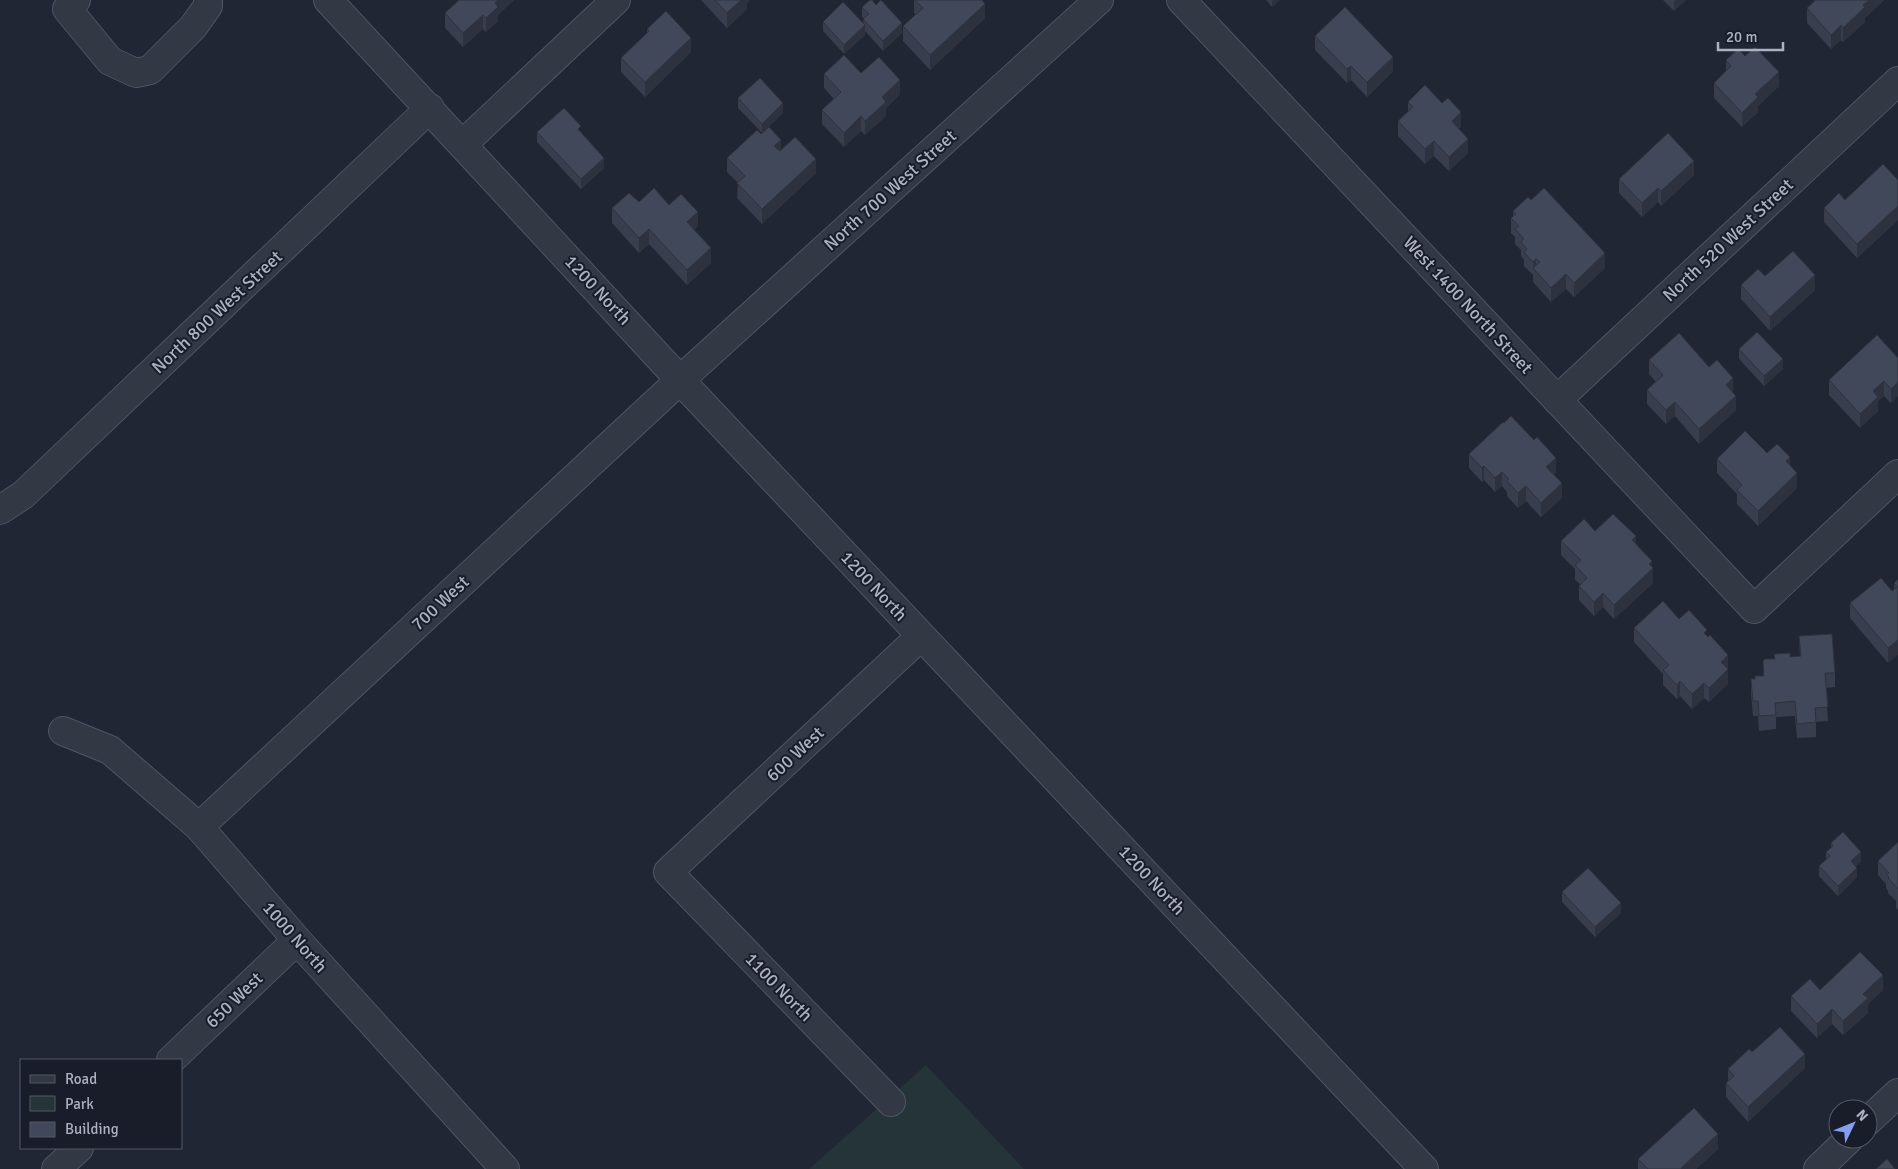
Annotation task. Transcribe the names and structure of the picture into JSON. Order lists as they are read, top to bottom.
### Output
{
  "streets": {
    "street": [
      "North 700 West Street",
      "North 520 West Street",
      "1200 North",
      "West 1400 North Street",
      "North 800 West Street",
      "700 West",
      "600 West",
      "1000 North",
      "1100 North",
      "650 West"
    ]
  },
  "crossings": [
    ["North 700 West Street", "1200 North"],
    ["North 700 West Street", "700 West"],
    ["North 520 West Street", "West 1400 North Street"],
    ["1200 North", "North 800 West Street"],
    ["1200 North", "700 West"],
    ["1200 North", "600 West"],
    ["700 West", "1000 North"],
    ["600 West", "1100 North"],
    ["1000 North", "650 West"]
  ],
  "legend": ["Road", "Park", "Building"],
  "scale_bar": "20 m",
  "north": "top right"
}
